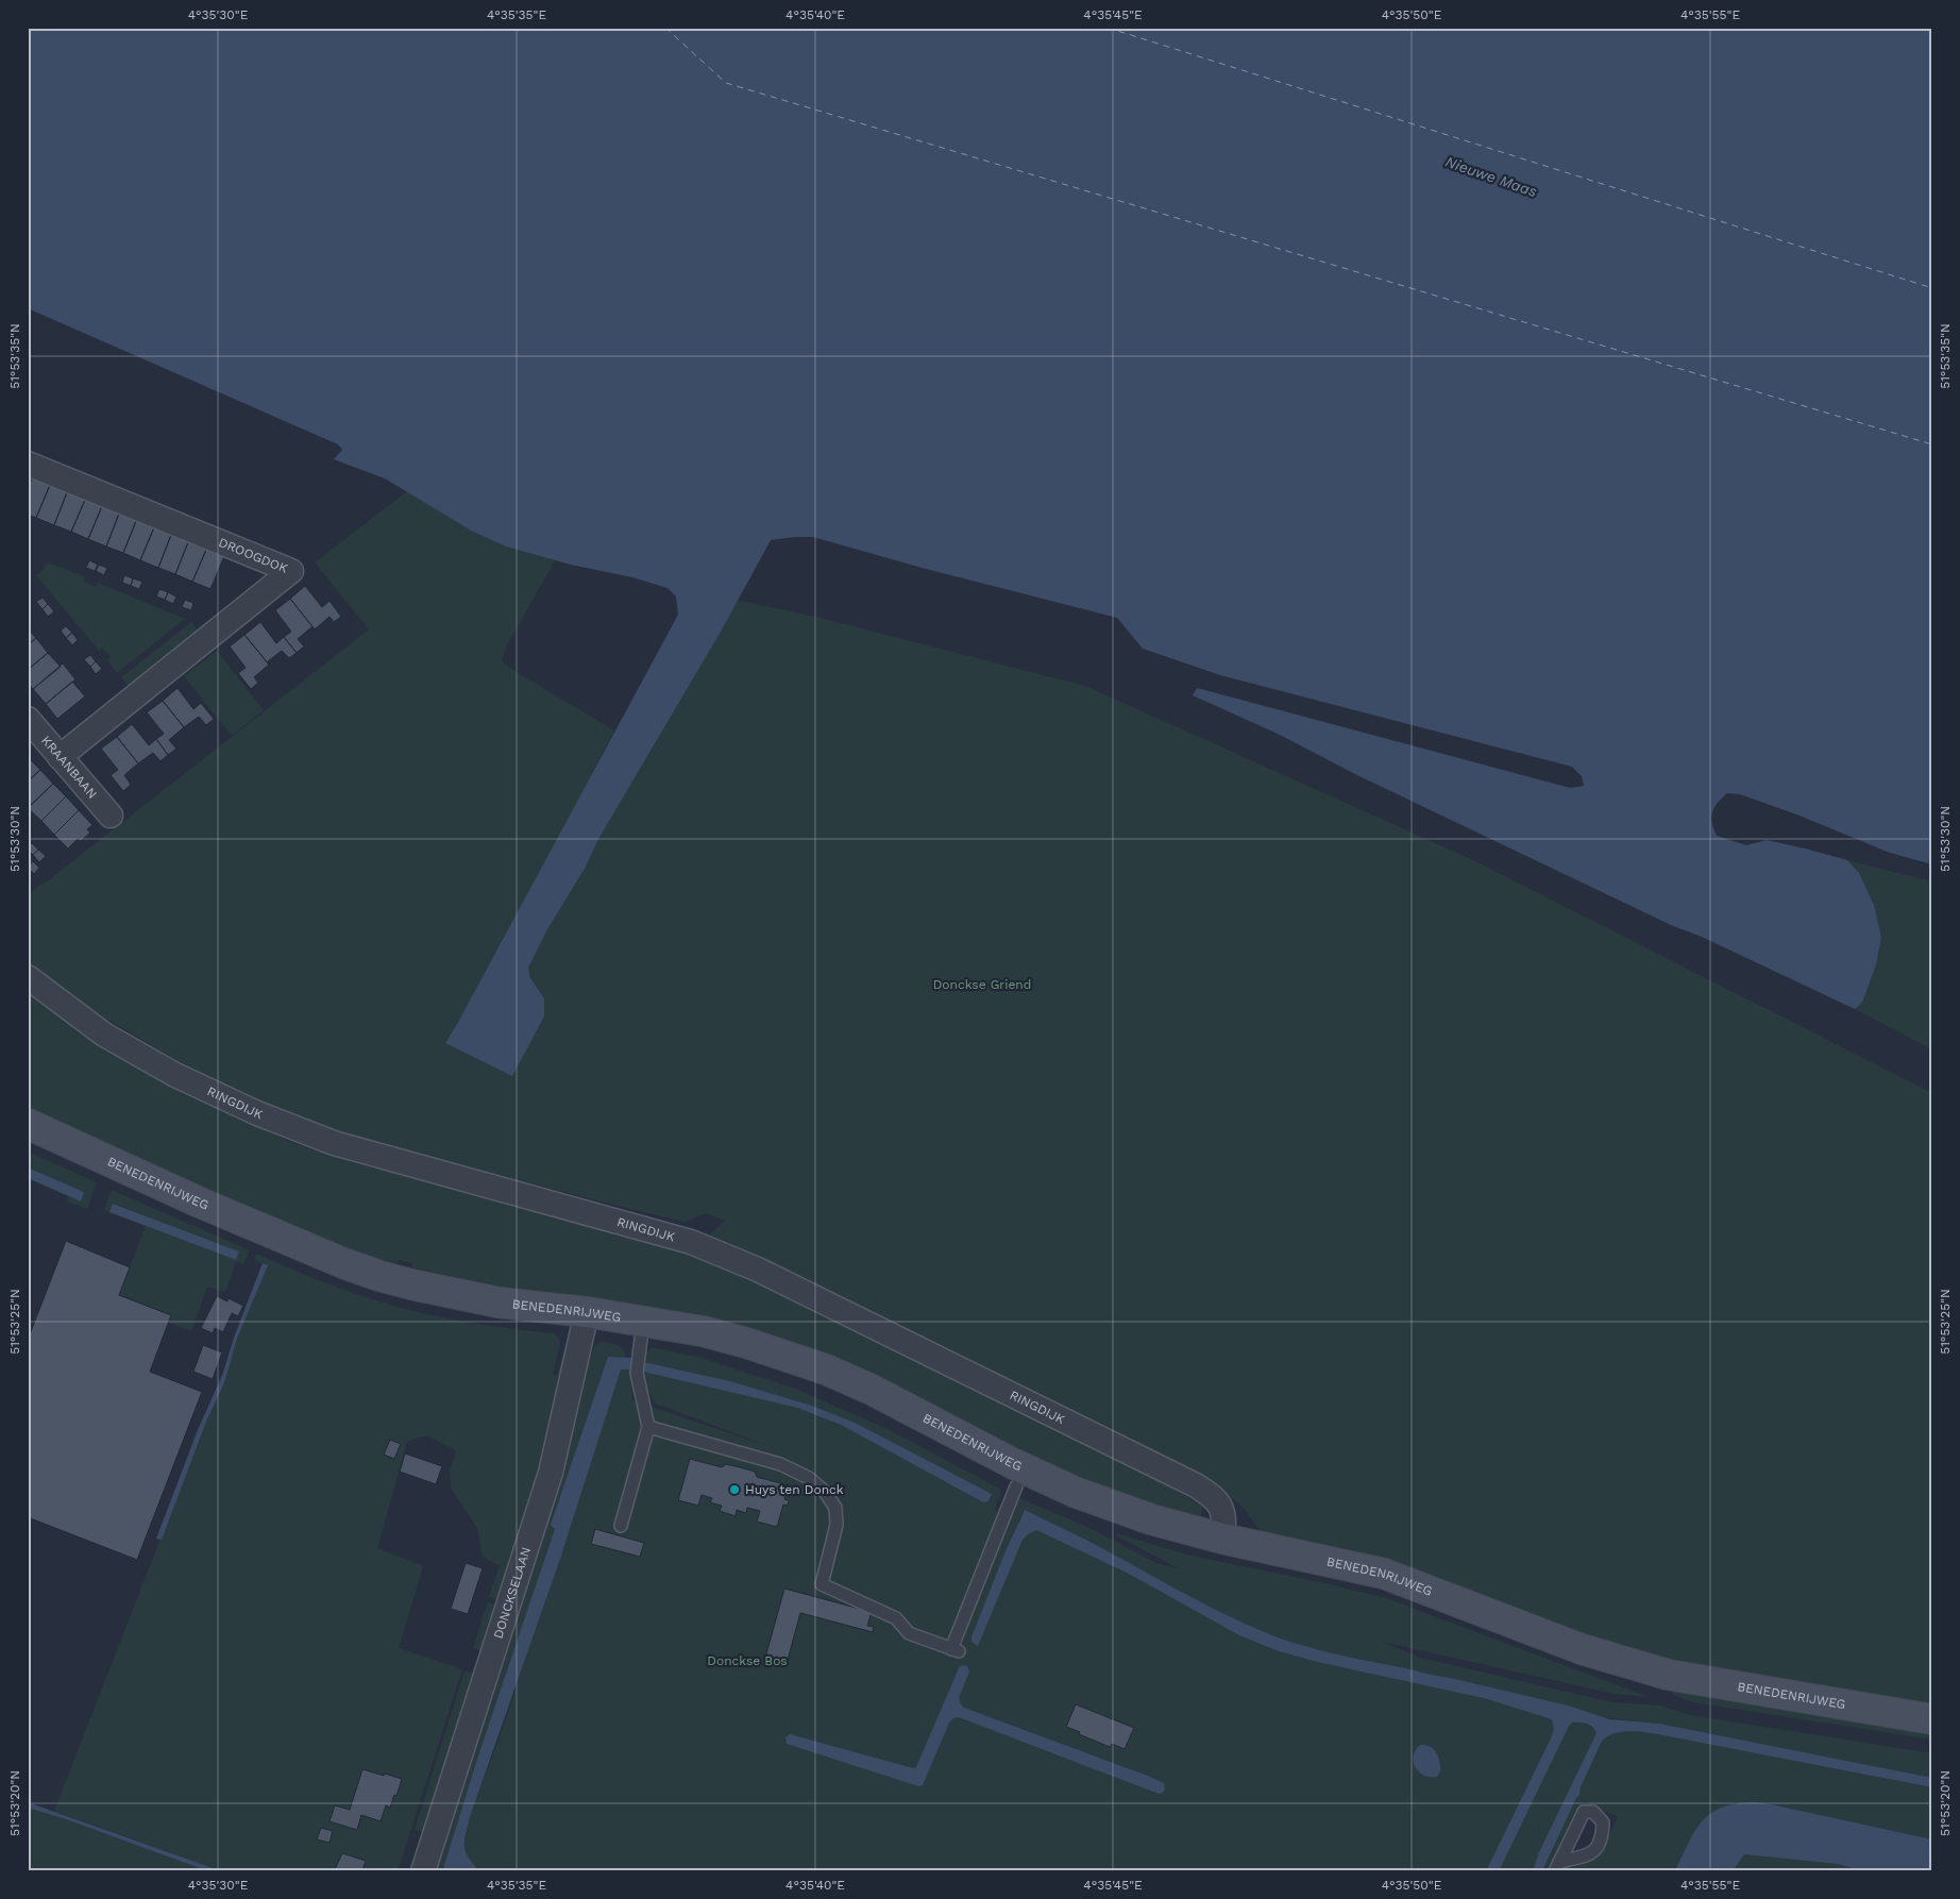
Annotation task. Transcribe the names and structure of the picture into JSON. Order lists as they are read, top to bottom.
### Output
{
  "streets": {
    "street": [
      "DROOGDOK",
      "KRAANBAAN",
      "RINGDIJK",
      "BENEDENRIJWEG",
      "DONCKSELAAN"
    ]
  },
  "crossings": [
    ["DROOGDOK", "KRAANBAAN"],
    ["RINGDIJK", "BENEDENRIJWEG"],
    ["BENEDENRIJWEG", "DONCKSELAAN"]
  ],
  "water": ["Nieuwe Maas"],
  "parks": ["Donckse Griend", "Donckse Bos"],
  "places": ["Huys ten Donck"],
  "coordinates": [
    "4°35'30\"E",
    "4°35'35\"E",
    "4°35'40\"E",
    "4°35'45\"E",
    "4°35'50\"E",
    "4°35'55\"E",
    "51°53'35\"N",
    "51°53'30\"N",
    "51°53'25\"N",
    "51°53'20\"N"
  ]
}
